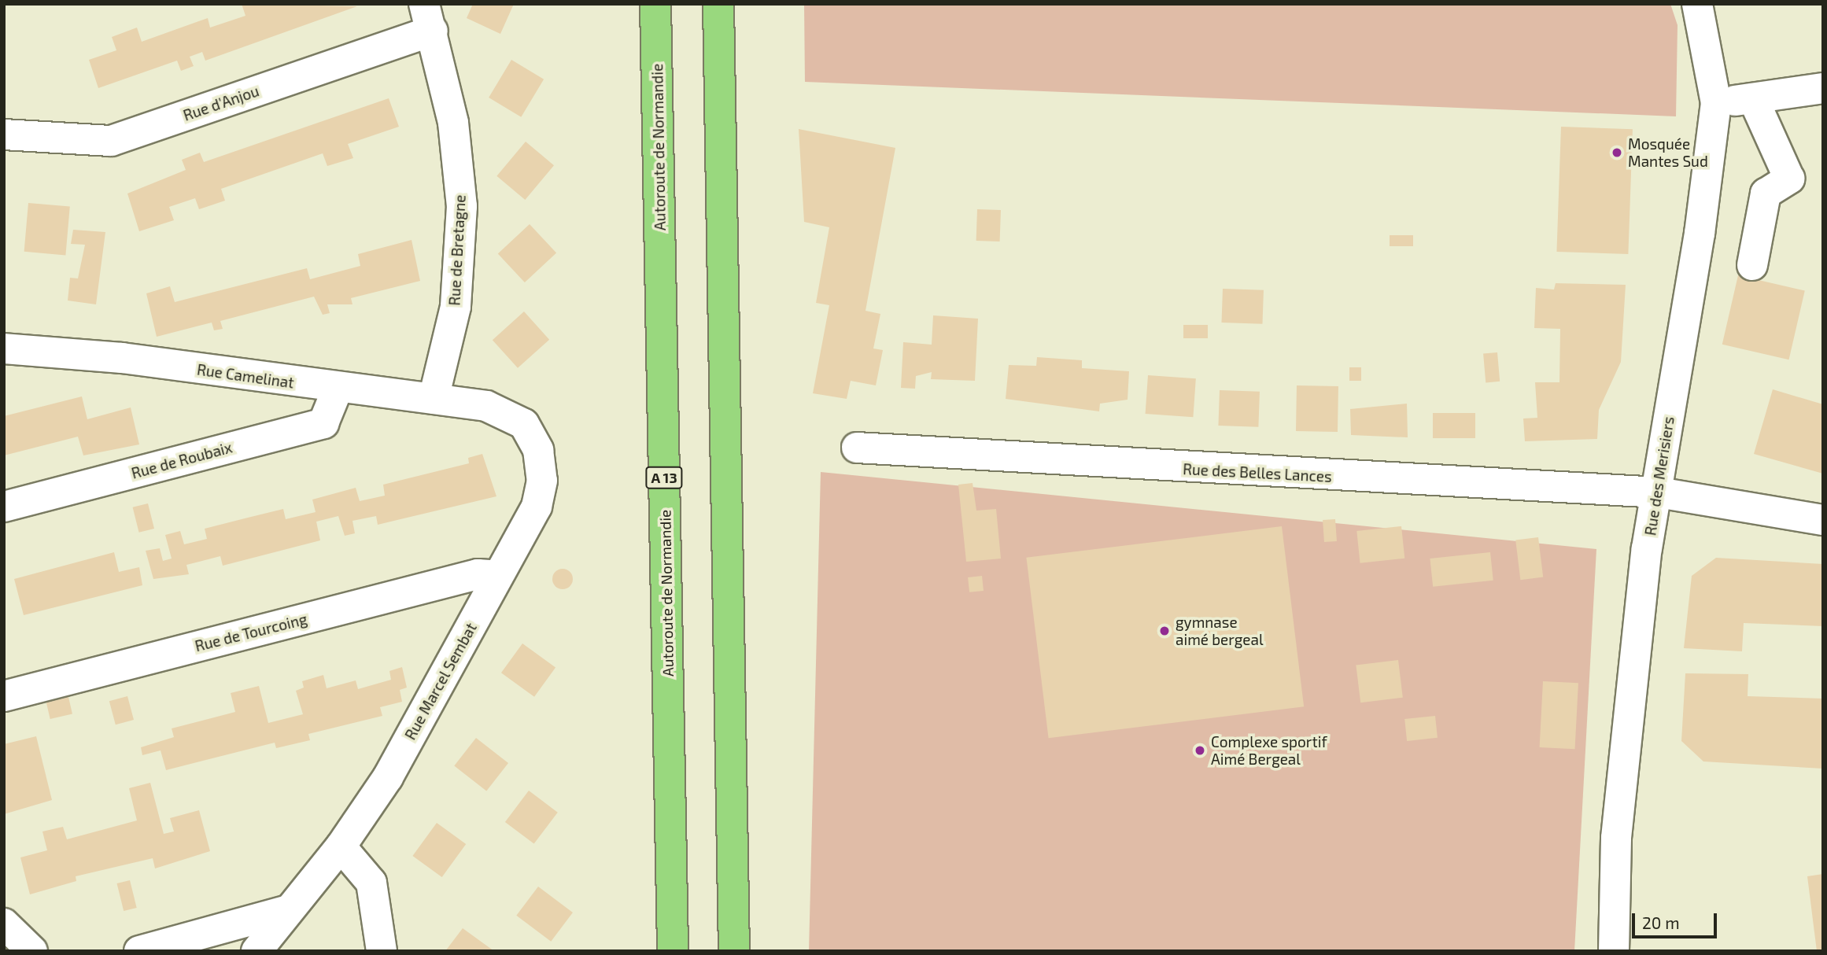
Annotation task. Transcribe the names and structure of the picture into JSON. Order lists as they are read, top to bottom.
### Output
{
  "streets": {
    "highway": ["Autoroute de Normandie", "A 13"],
    "street": [
      "Rue d'Anjou",
      "Rue de Bretagne",
      "Rue Camelinat",
      "Rue de Roubaix",
      "Rue des Belles Lances",
      "Rue des Merisiers",
      "Rue de Tourcoing",
      "Rue Marcel Sembat"
    ]
  },
  "crossings": [
    ["Rue d'Anjou", "Rue de Bretagne"],
    ["Rue de Bretagne", "Rue Camelinat"],
    ["Rue Camelinat", "Rue de Roubaix"],
    ["Rue Camelinat", "Rue Marcel Sembat"],
    ["Rue des Belles Lances", "Rue des Merisiers"],
    ["Rue de Tourcoing", "Rue Marcel Sembat"]
  ],
  "places": ["Mosquée Mantes Sud", "gymnase aimé bergeal", "Complexe sportif Aimé Bergeal"],
  "scale_bar": "20 m"
}
